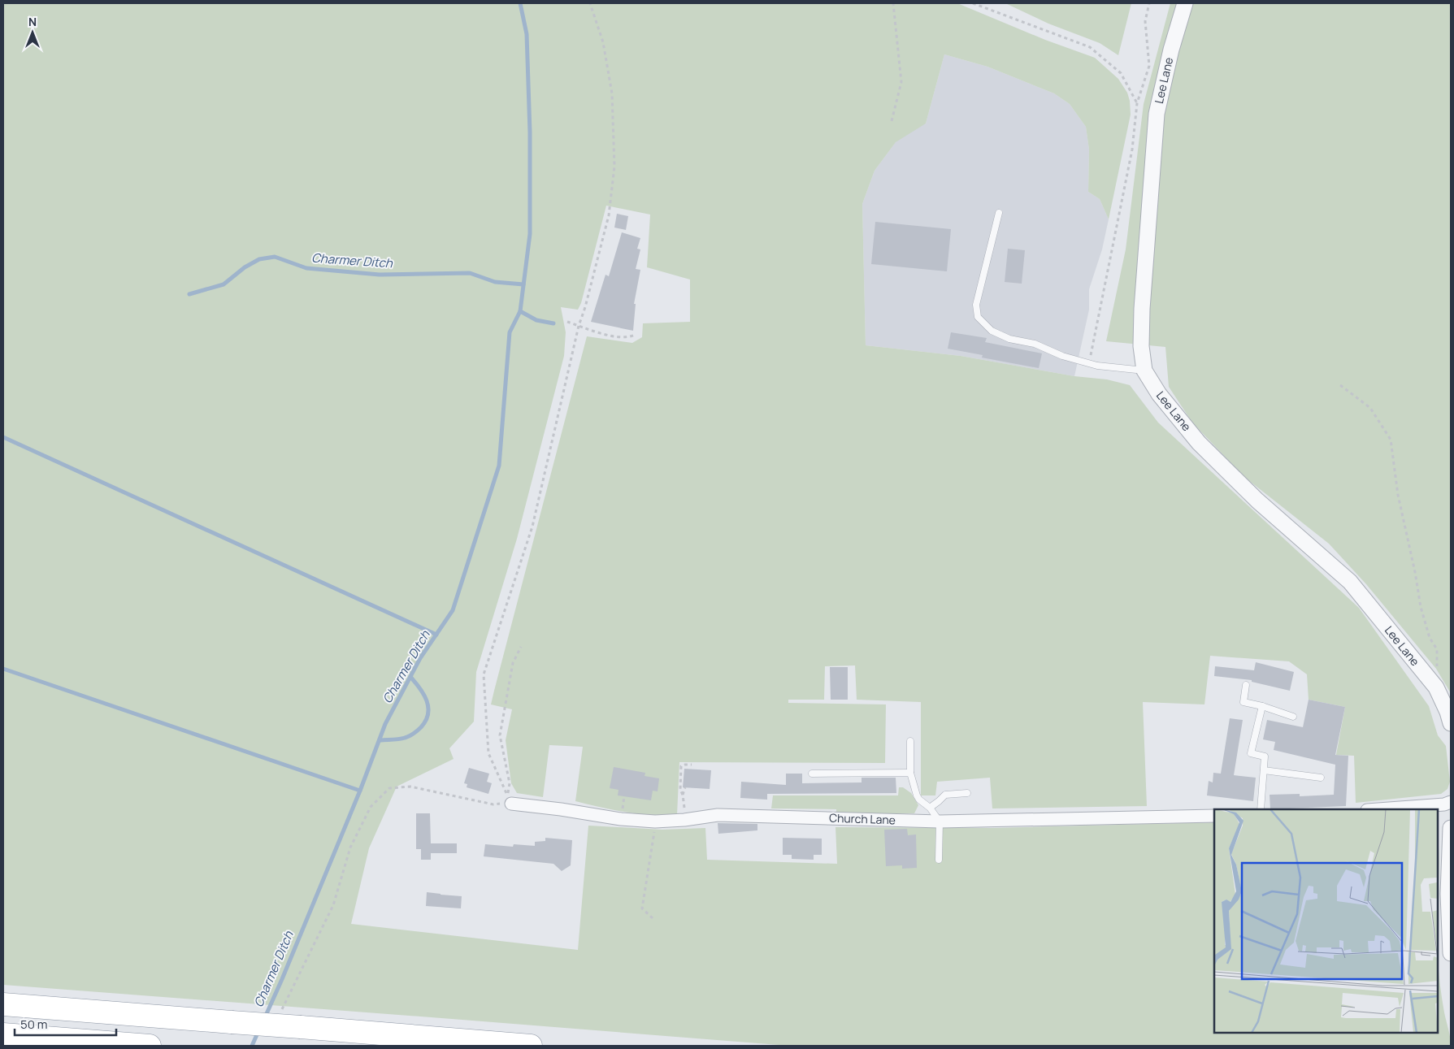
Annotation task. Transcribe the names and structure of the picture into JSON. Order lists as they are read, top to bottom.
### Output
{
  "streets": {
    "street": ["Lee Lane", "Church Lane"]
  },
  "water": ["Charmer Ditch"],
  "scale_bar": "50 m",
  "north": "top"
}
